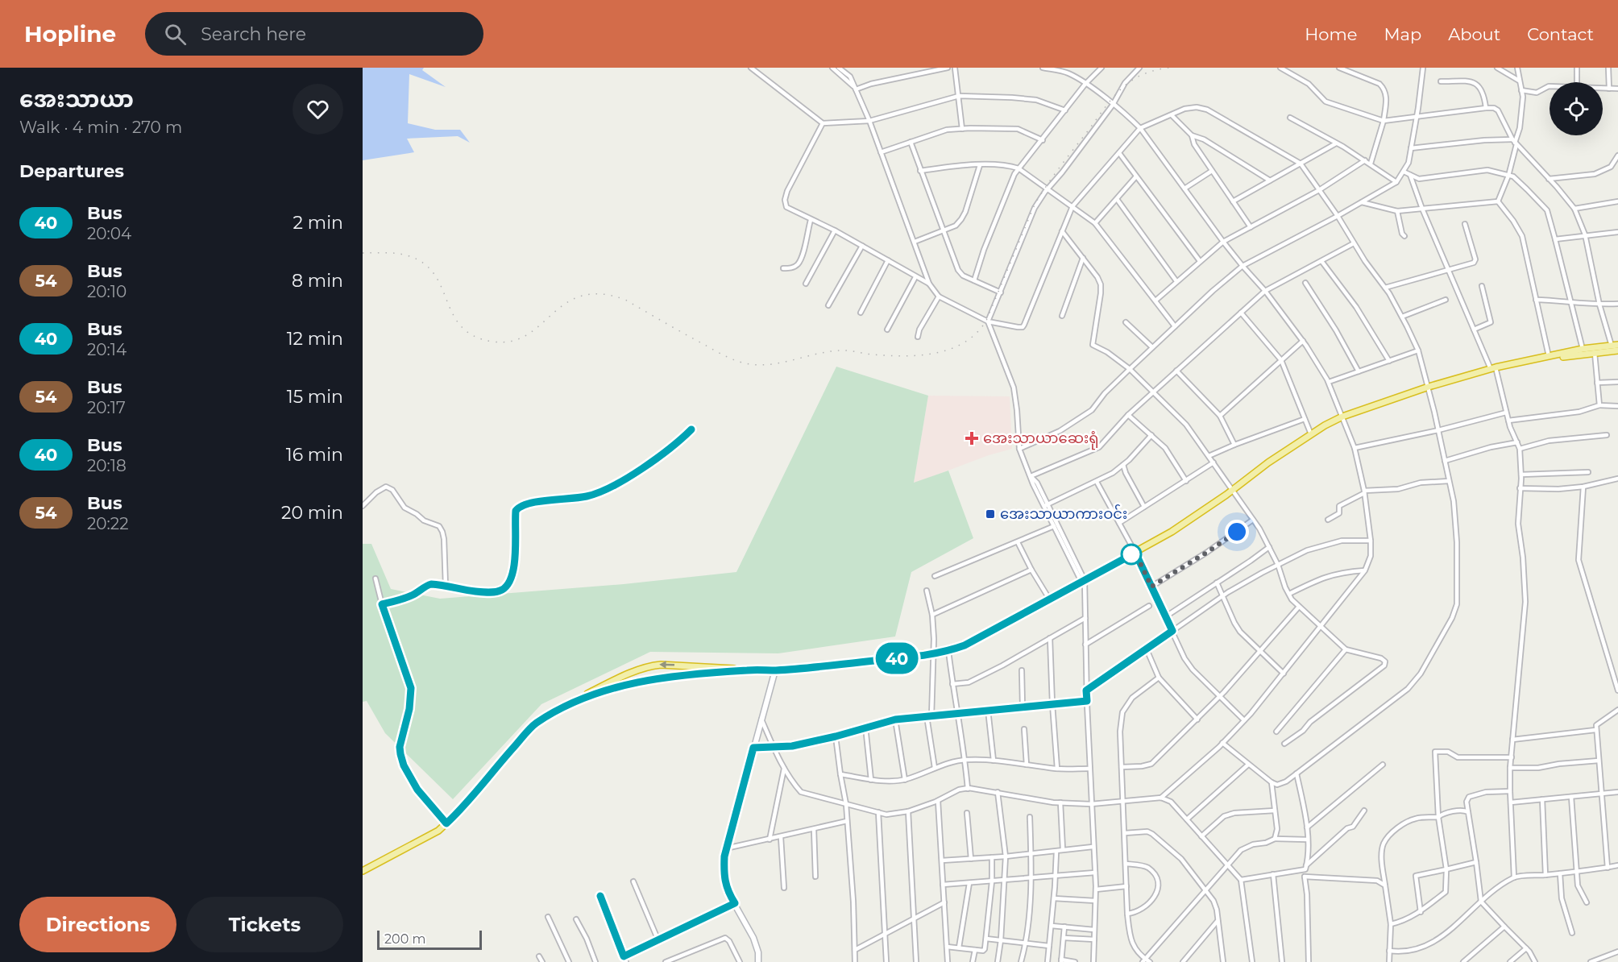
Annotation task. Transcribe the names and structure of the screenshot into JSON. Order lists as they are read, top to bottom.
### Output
{
  "places": {
    "health": ["အေးသာယာဆေးရုံ"],
    "transit": ["အေးသာယာကားဝင်း"]
  },
  "lines": ["bus line 40"],
  "scale_bar": "200 m",
  "page": {
    "header": "Hopline",
    "search": "Search here",
    "nav": [
      "Home",
      "Map",
      "About",
      "Contact"
    ],
    "heading": [
      ["အေးသာယာ", "Walk · 4 min · 270 m"],
      "Departures"
    ],
    "on_map": "40",
    "list": [
      {
        "mark": "40",
        "name": "Bus",
        "note": "20:04",
        "value": "2 min"
      },
      {
        "mark": "54",
        "name": "Bus",
        "note": "20:10",
        "value": "8 min"
      },
      {
        "mark": "40",
        "name": "Bus",
        "note": "20:14",
        "value": "12 min"
      },
      {
        "mark": "54",
        "name": "Bus",
        "note": "20:17",
        "value": "15 min"
      },
      {
        "mark": "40",
        "name": "Bus",
        "note": "20:18",
        "value": "16 min"
      },
      {
        "mark": "54",
        "name": "Bus",
        "note": "20:22",
        "value": "20 min"
      }
    ],
    "buttons": ["Directions", "Tickets"],
    "scale": "200 m"
  }
}
